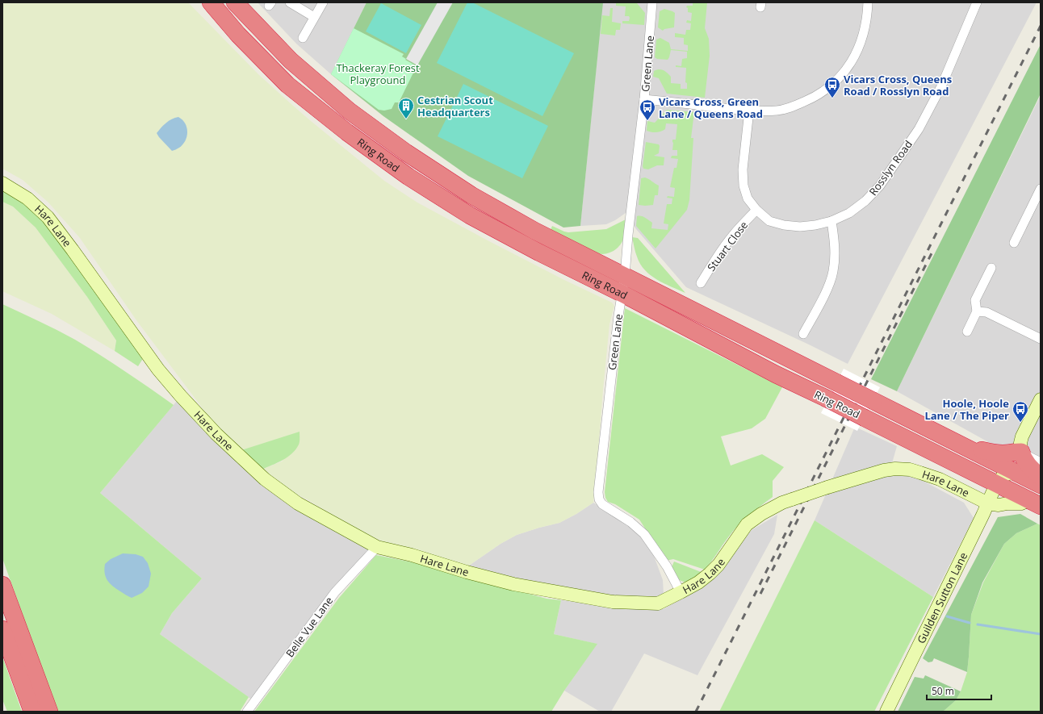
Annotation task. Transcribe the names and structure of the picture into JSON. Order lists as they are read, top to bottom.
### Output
{
  "streets": {
    "highway": ["Ring Road"],
    "street": [
      "Green Lane",
      "Rosslyn Road",
      "Hare Lane",
      "Stuart Close",
      "Guilden Sutton Lane",
      "Belle Vue Lane"
    ]
  },
  "crossings": [
    ["Green Lane", "Ring Road"],
    ["Green Lane", "Hare Lane"],
    ["Ring Road", "Guilden Sutton Lane"],
    ["Rosslyn Road", "Stuart Close"],
    ["Hare Lane", "Guilden Sutton Lane"],
    ["Hare Lane", "Belle Vue Lane"]
  ],
  "parks": ["Thackeray Forest Playground"],
  "places": {
    "bus stop": ["Vicars Cross, Queens Road / Rosslyn Road", "Vicars Cross, Green Lane / Queens Road", "Hoole, Hoole Lane / The Piper"],
    "building": ["Cestrian Scout Headquarters"]
  },
  "scale_bar": "50 m"
}
